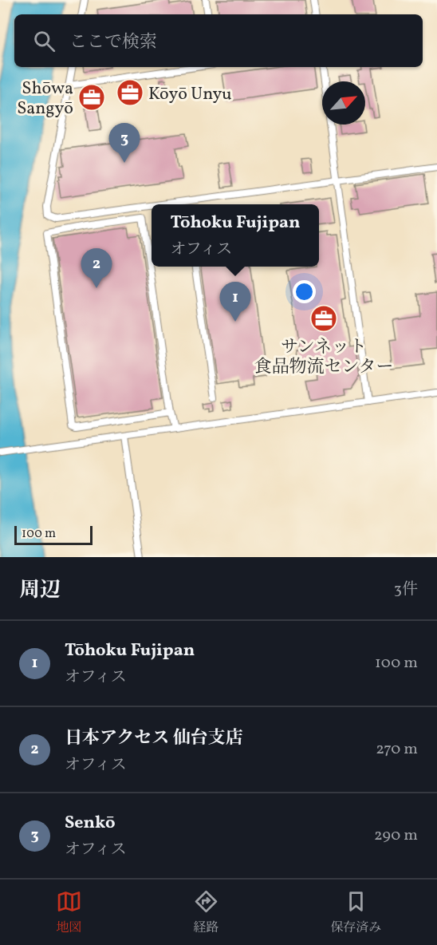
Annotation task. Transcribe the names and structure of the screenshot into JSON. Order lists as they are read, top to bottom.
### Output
{
  "places": {
    "office": ["Kōyō Unyu", "Shōwa Sangyō", "サンネット 食品物流センター"]
  },
  "scale_bar": "100 m",
  "north": "top right",
  "page": {
    "search": "ここで検索",
    "pins": ["3", "2", "1"],
    "popup": ["Tōhoku Fujipan", "オフィス"],
    "scale": "100 m",
    "heading": ["周辺", "3件"],
    "list": [
      {
        "mark": "1",
        "name": "Tōhoku Fujipan",
        "note": "オフィス",
        "value": "100 m"
      },
      {
        "mark": "2",
        "name": "日本アクセス 仙台支店",
        "note": "オフィス",
        "value": "270 m"
      },
      {
        "mark": "3",
        "name": "Senkō",
        "note": "オフィス",
        "value": "290 m"
      }
    ],
    "nav": ["地図", "経路", "保存済み"]
  }
}
